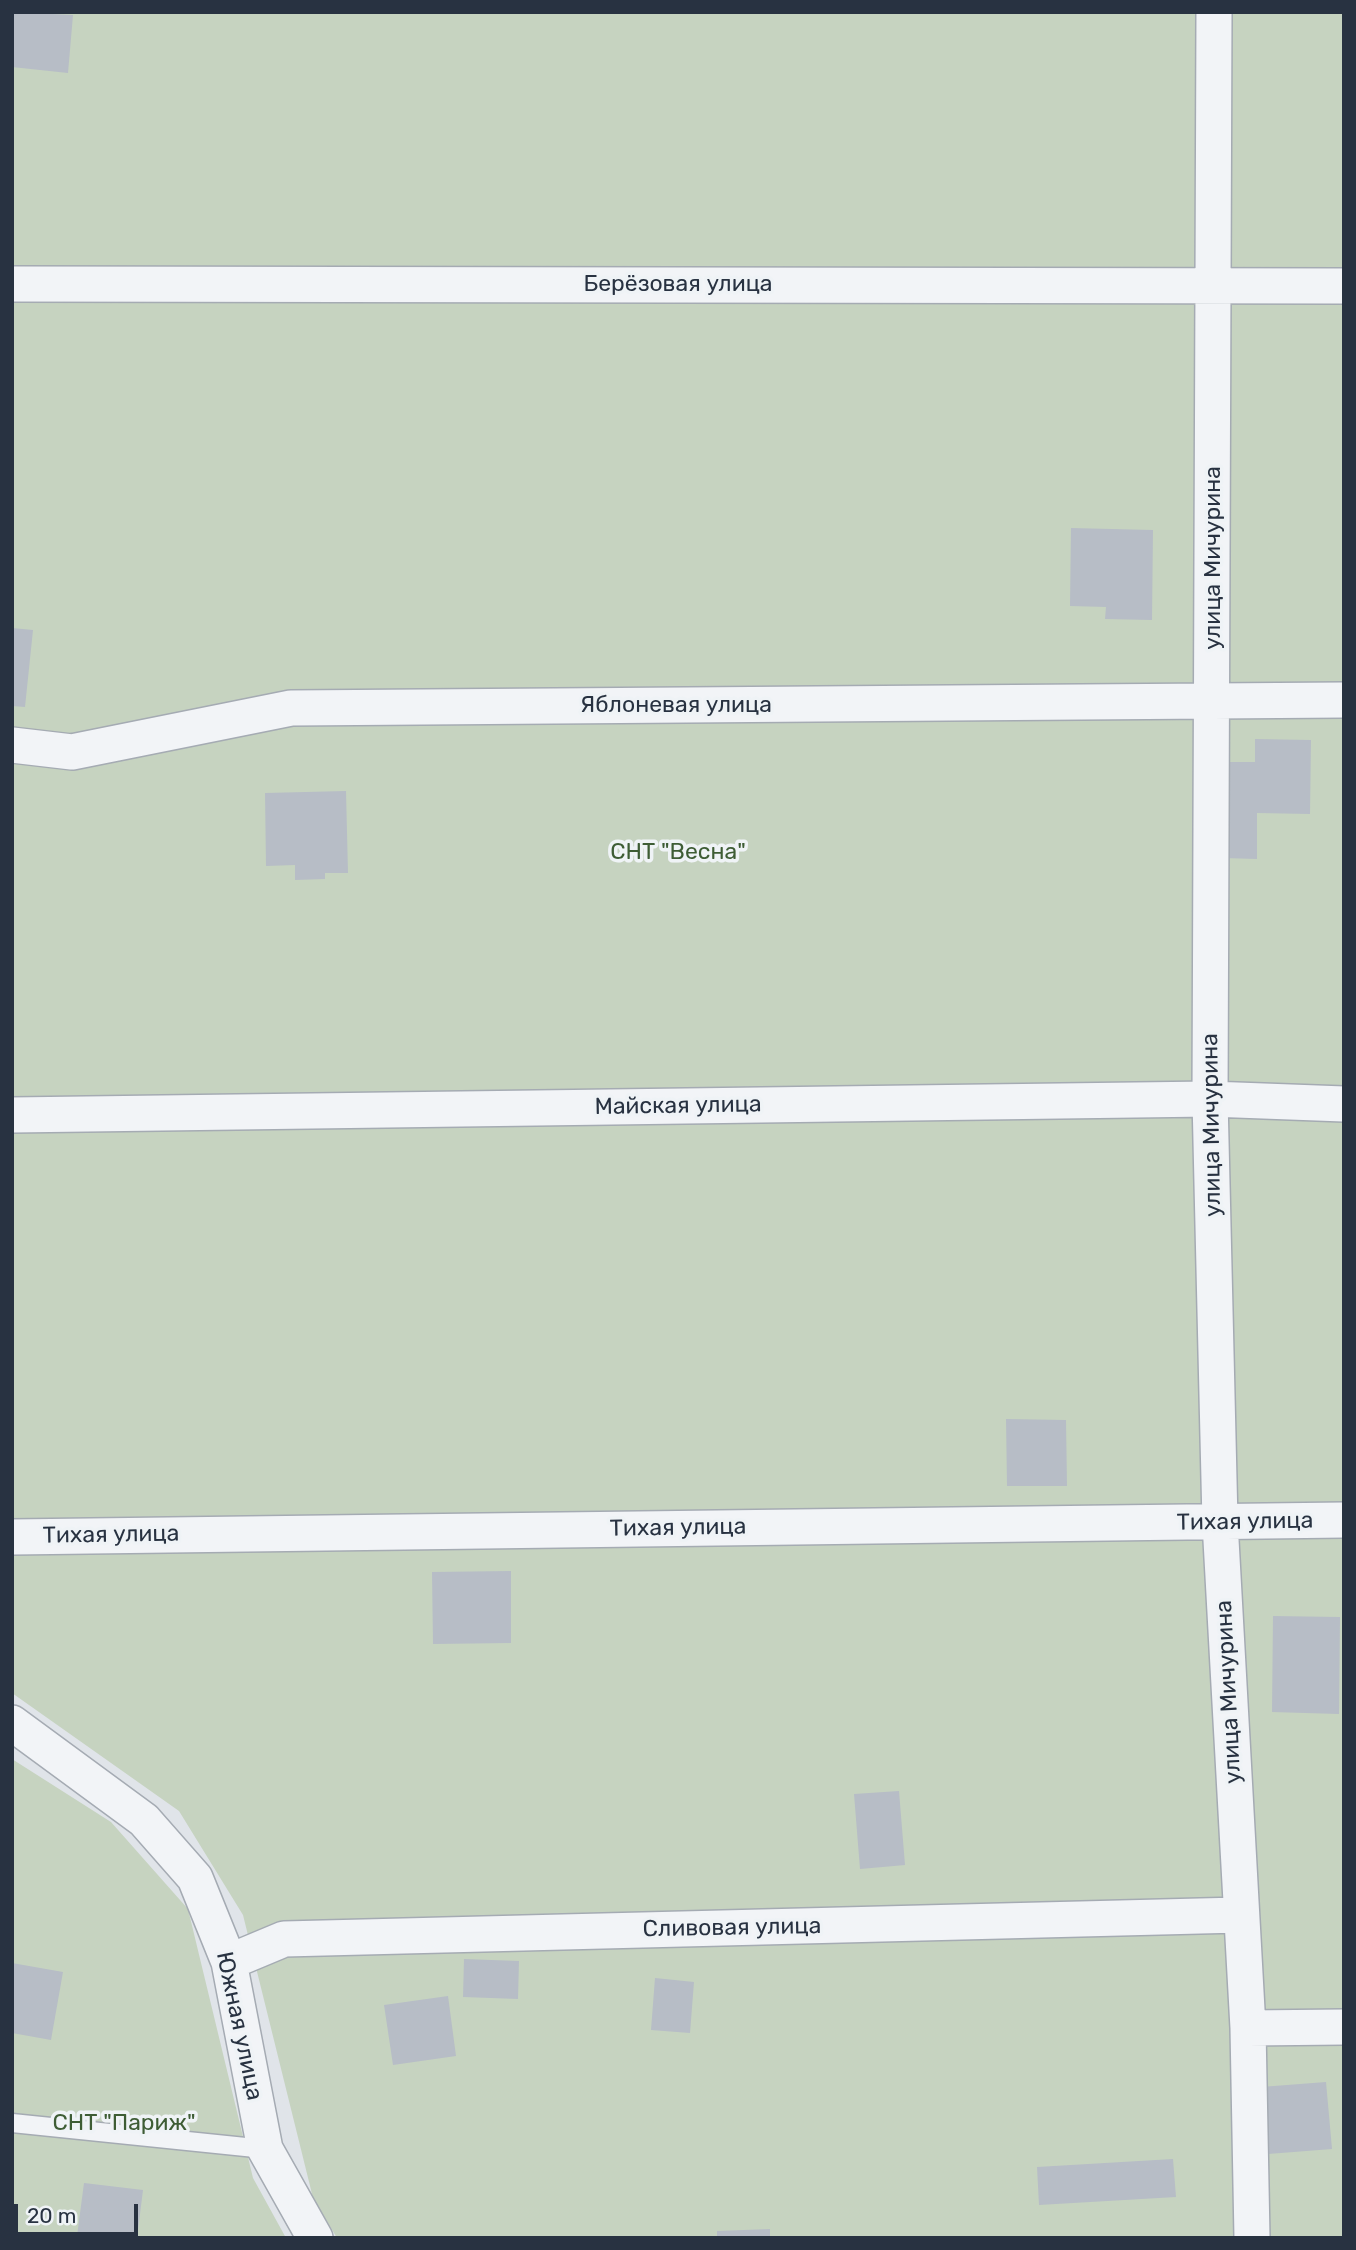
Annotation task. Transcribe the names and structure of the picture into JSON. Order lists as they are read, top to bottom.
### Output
{
  "streets": {
    "street": [
      "Берёзовая улица",
      "улица Мичурина",
      "Яблоневая улица",
      "Майская улица",
      "Тихая улица",
      "Сливовая улица",
      "Южная улица"
    ]
  },
  "crossings": [
    ["Берёзовая улица", "улица Мичурина"],
    ["улица Мичурина", "Яблоневая улица"],
    ["улица Мичурина", "Майская улица"],
    ["улица Мичурина", "Тихая улица"],
    ["улица Мичурина", "Сливовая улица"],
    ["Сливовая улица", "Южная улица"]
  ],
  "parks": ["СНТ \"Весна\"", "СНТ \"Париж\""],
  "scale_bar": "20 m"
}
